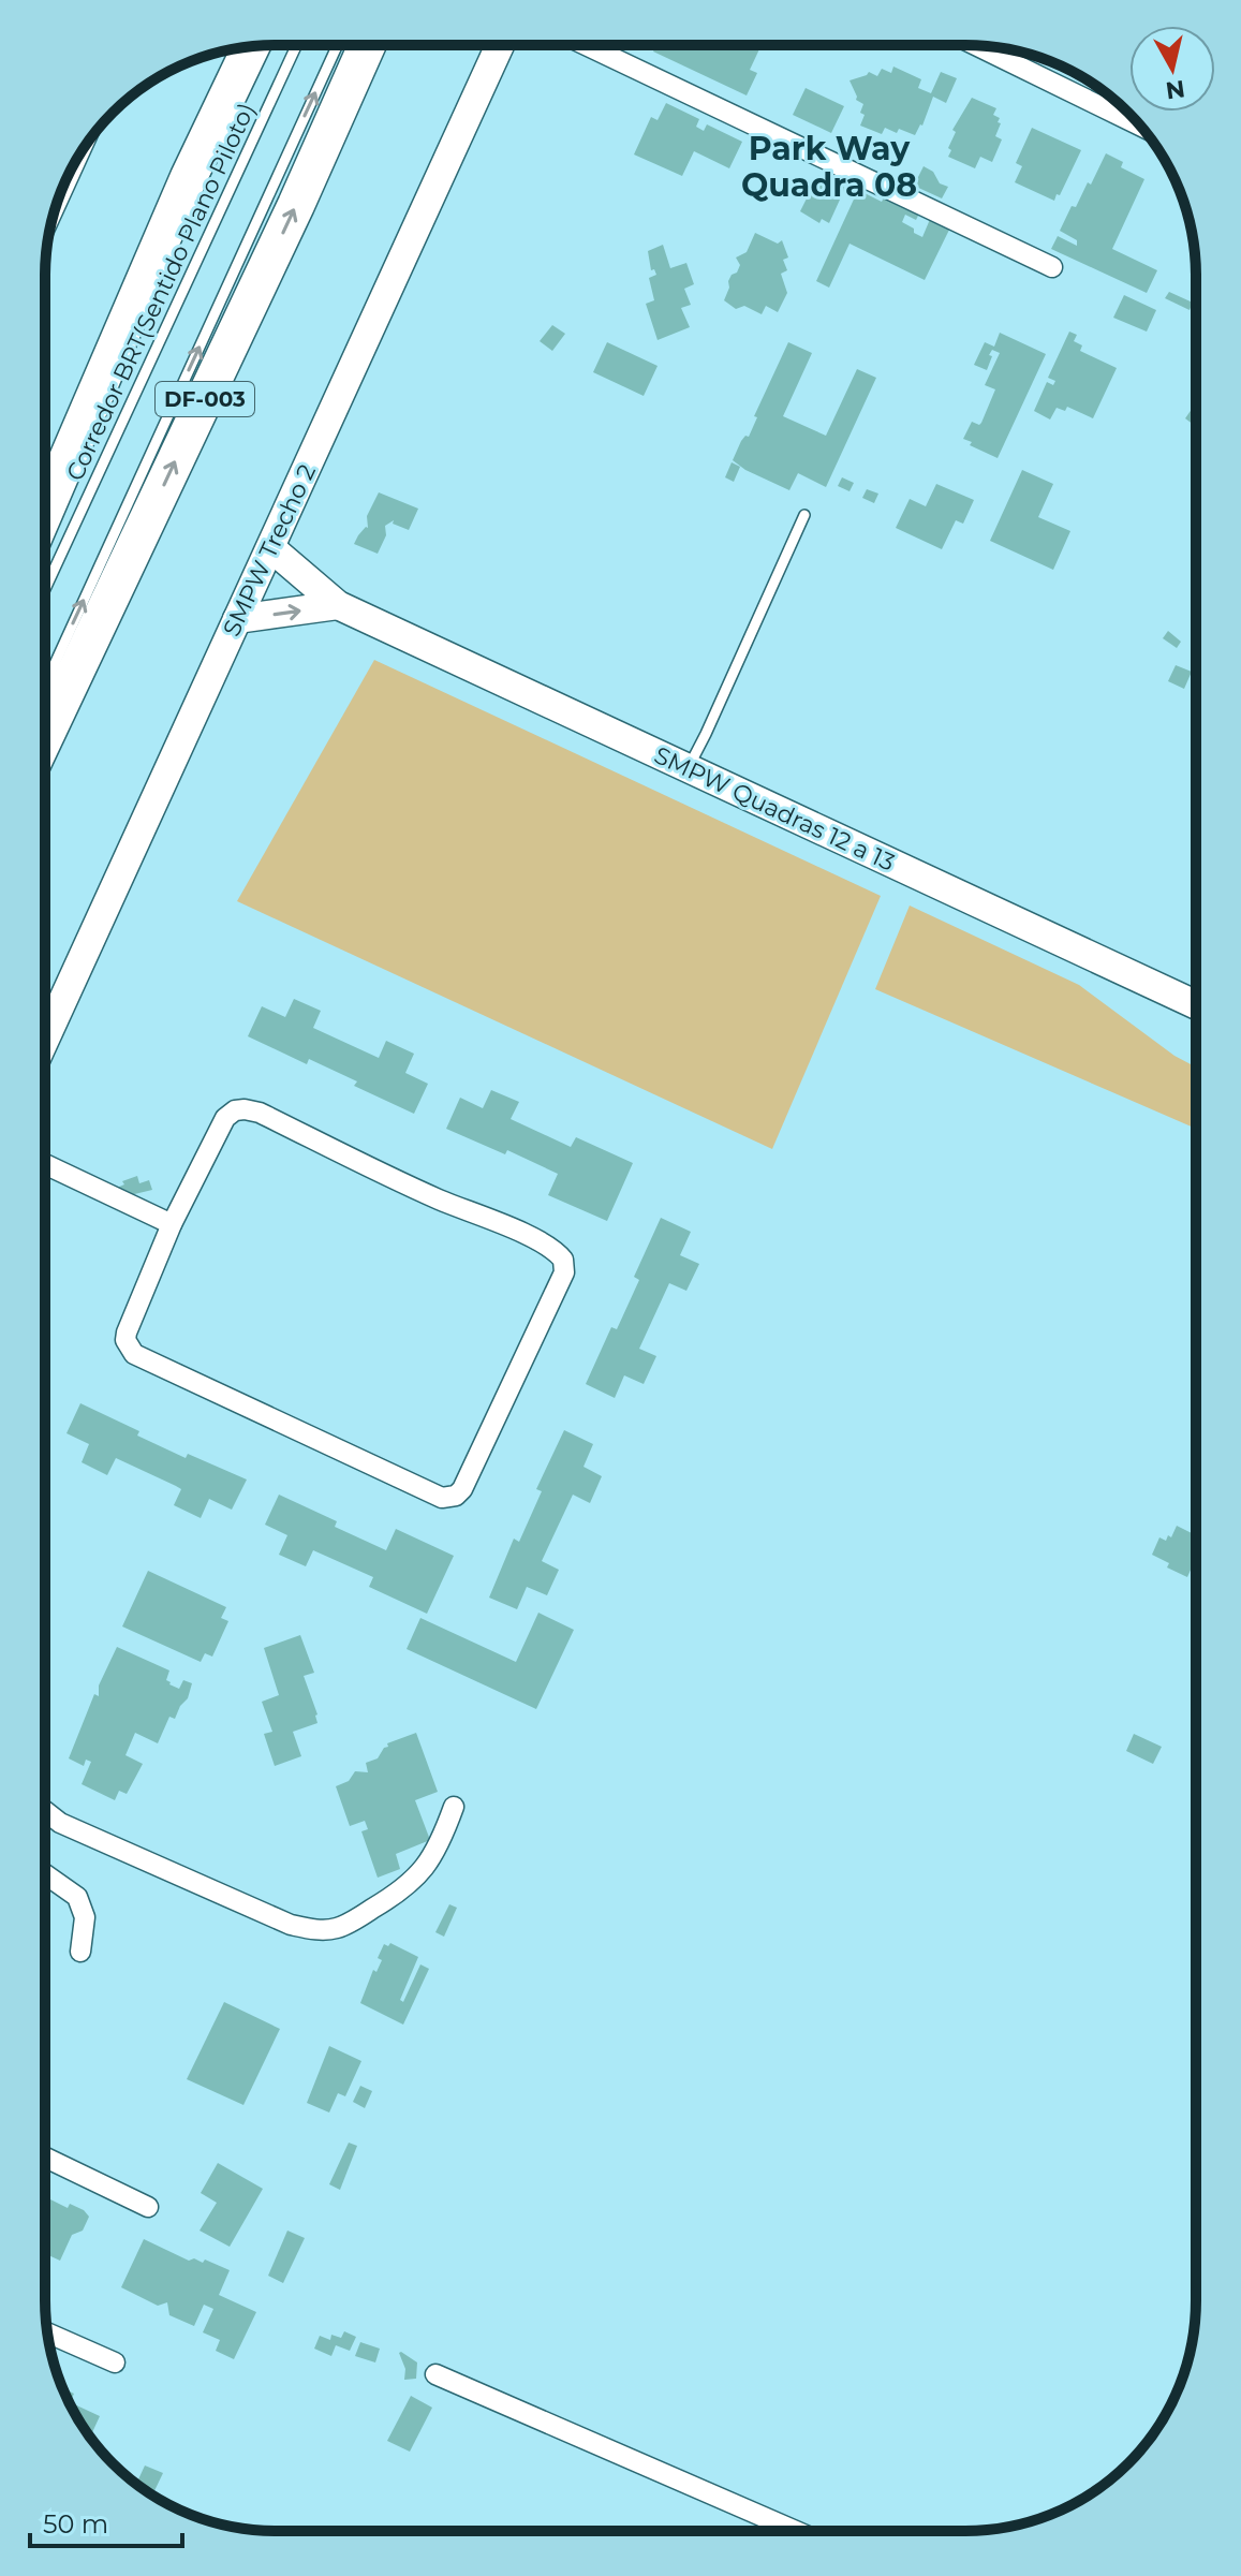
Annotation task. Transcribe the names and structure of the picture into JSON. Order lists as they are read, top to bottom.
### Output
{
  "streets": {
    "highway": ["DF-003"],
    "street": ["SMPW Trecho 2", "SMPW Quadras 12 a 13"],
    "lane": ["Corredor BRT(Sentido Plano Piloto)"]
  },
  "crossings": [
    ["SMPW Trecho 2", "SMPW Quadras 12 a 13"]
  ],
  "districts": ["Park Way Quadra 08"],
  "scale_bar": "50 m",
  "north": "bottom"
}
